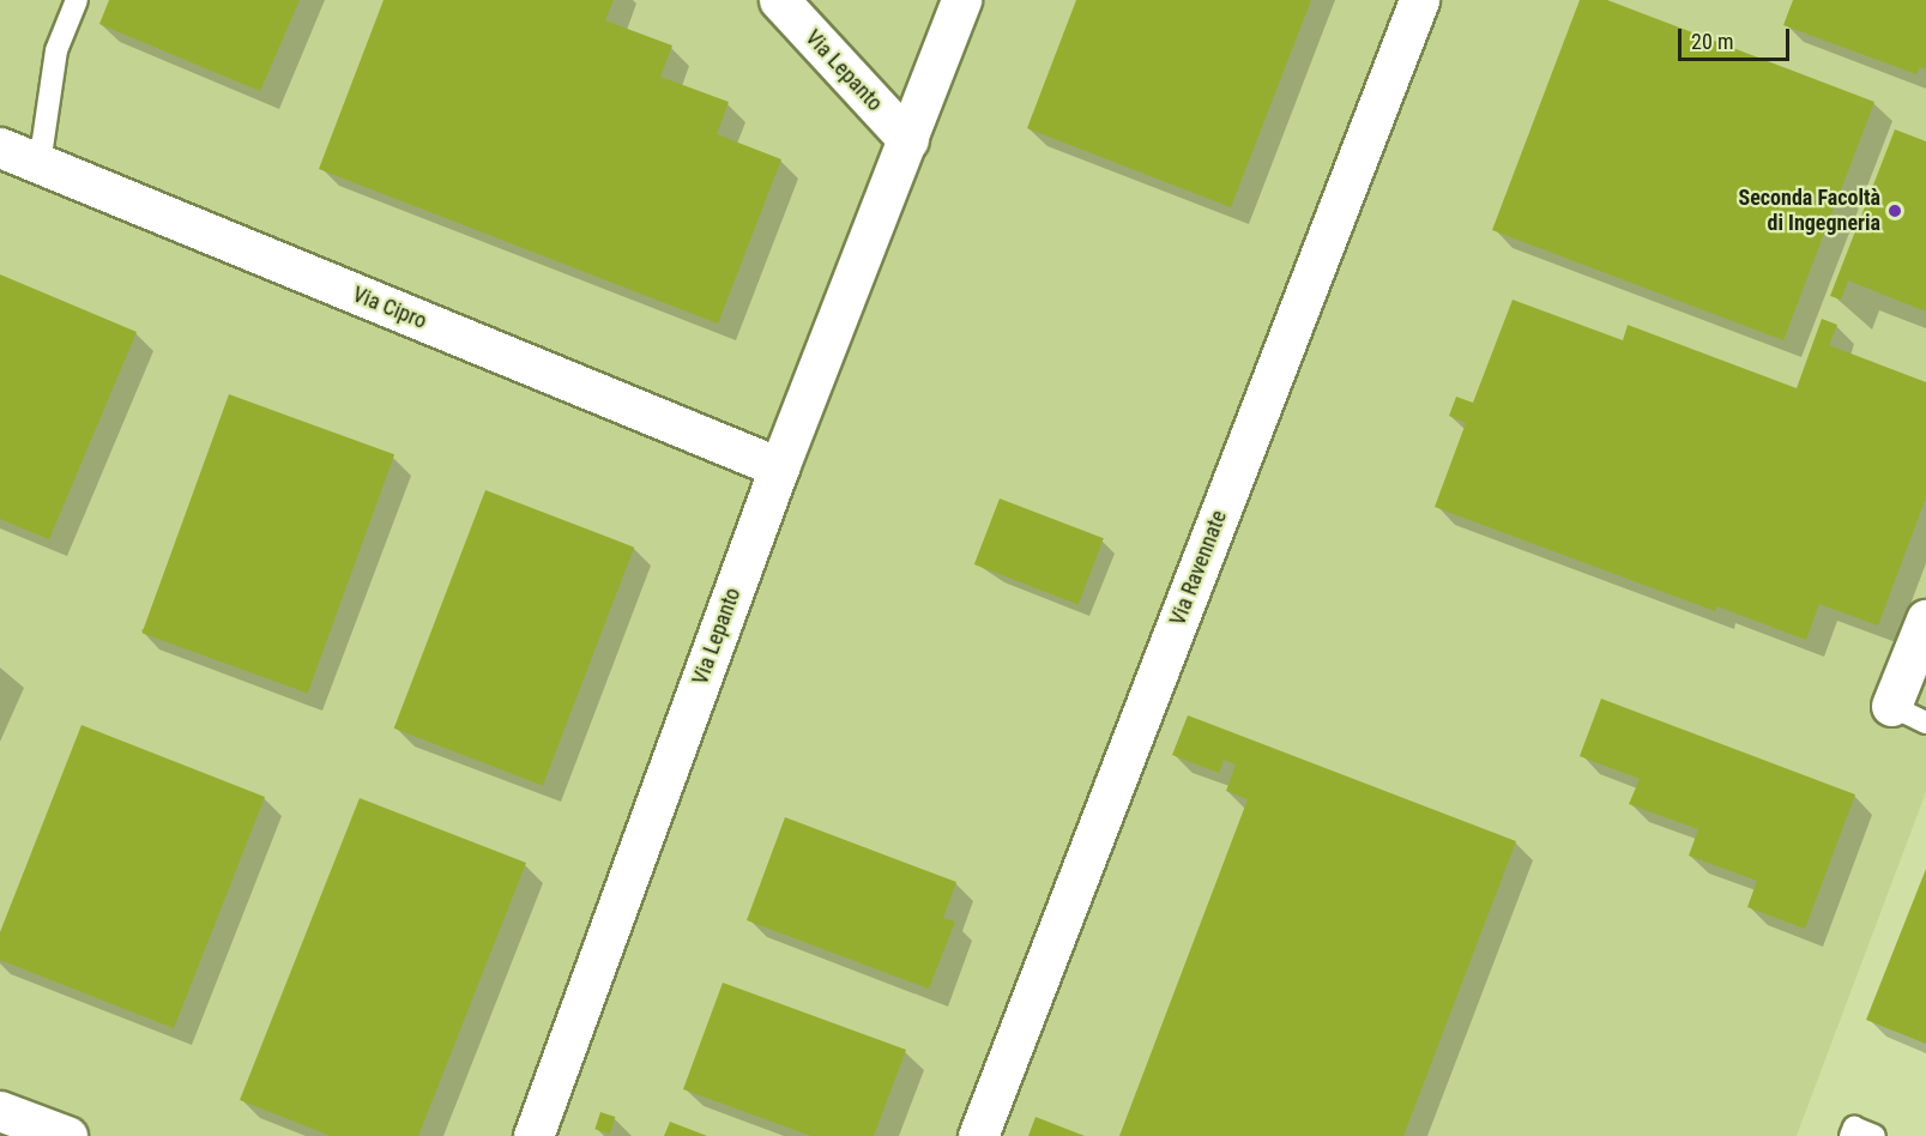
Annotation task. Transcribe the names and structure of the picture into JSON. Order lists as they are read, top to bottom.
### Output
{
  "streets": {
    "street": ["Via Lepanto", "Via Cipro", "Via Ravennate"]
  },
  "crossings": [
    ["Via Lepanto", "Via Cipro"]
  ],
  "places": ["Seconda Facoltà di Ingegneria"],
  "scale_bar": "20 m"
}
